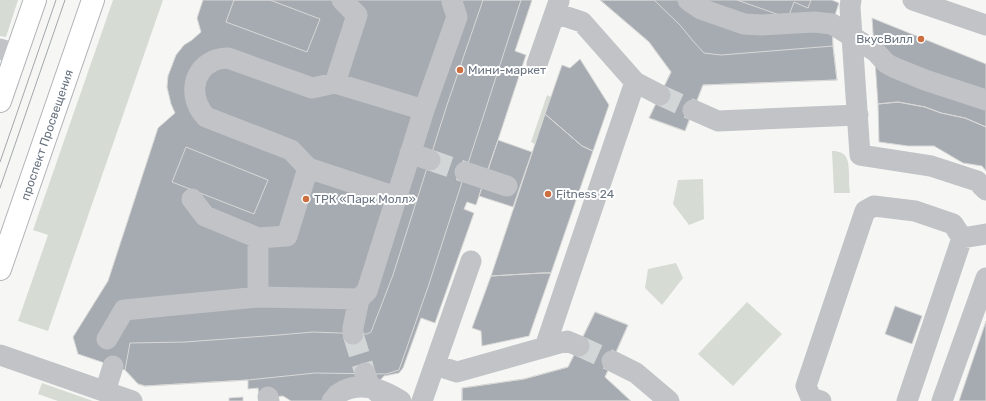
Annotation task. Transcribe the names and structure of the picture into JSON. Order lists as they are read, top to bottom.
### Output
{
  "streets": {
    "main road": ["проспект Просвещения"]
  },
  "places": [
    "ВкусВилл",
    "Мини-маркет",
    "Fitness 24",
    "ТРК «Парк Молл»"
  ]
}
